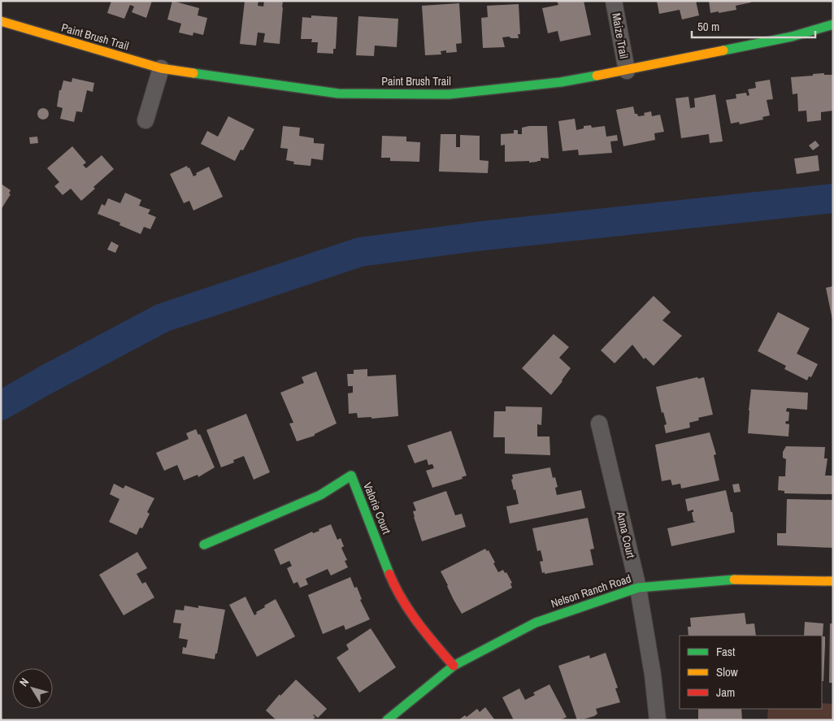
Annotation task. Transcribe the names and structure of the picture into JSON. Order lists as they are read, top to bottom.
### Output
{
  "streets": {
    "street": [
      "Maize Trail",
      "Paint Brush Trail",
      "Valorie Court",
      "Anna Court",
      "Nelson Ranch Road"
    ]
  },
  "crossings": [
    ["Maize Trail", "Paint Brush Trail"],
    ["Valorie Court", "Nelson Ranch Road"],
    ["Anna Court", "Nelson Ranch Road"]
  ],
  "legend": ["Fast", "Slow", "Jam"],
  "scale_bar": "50 m",
  "north": "top left"
}
